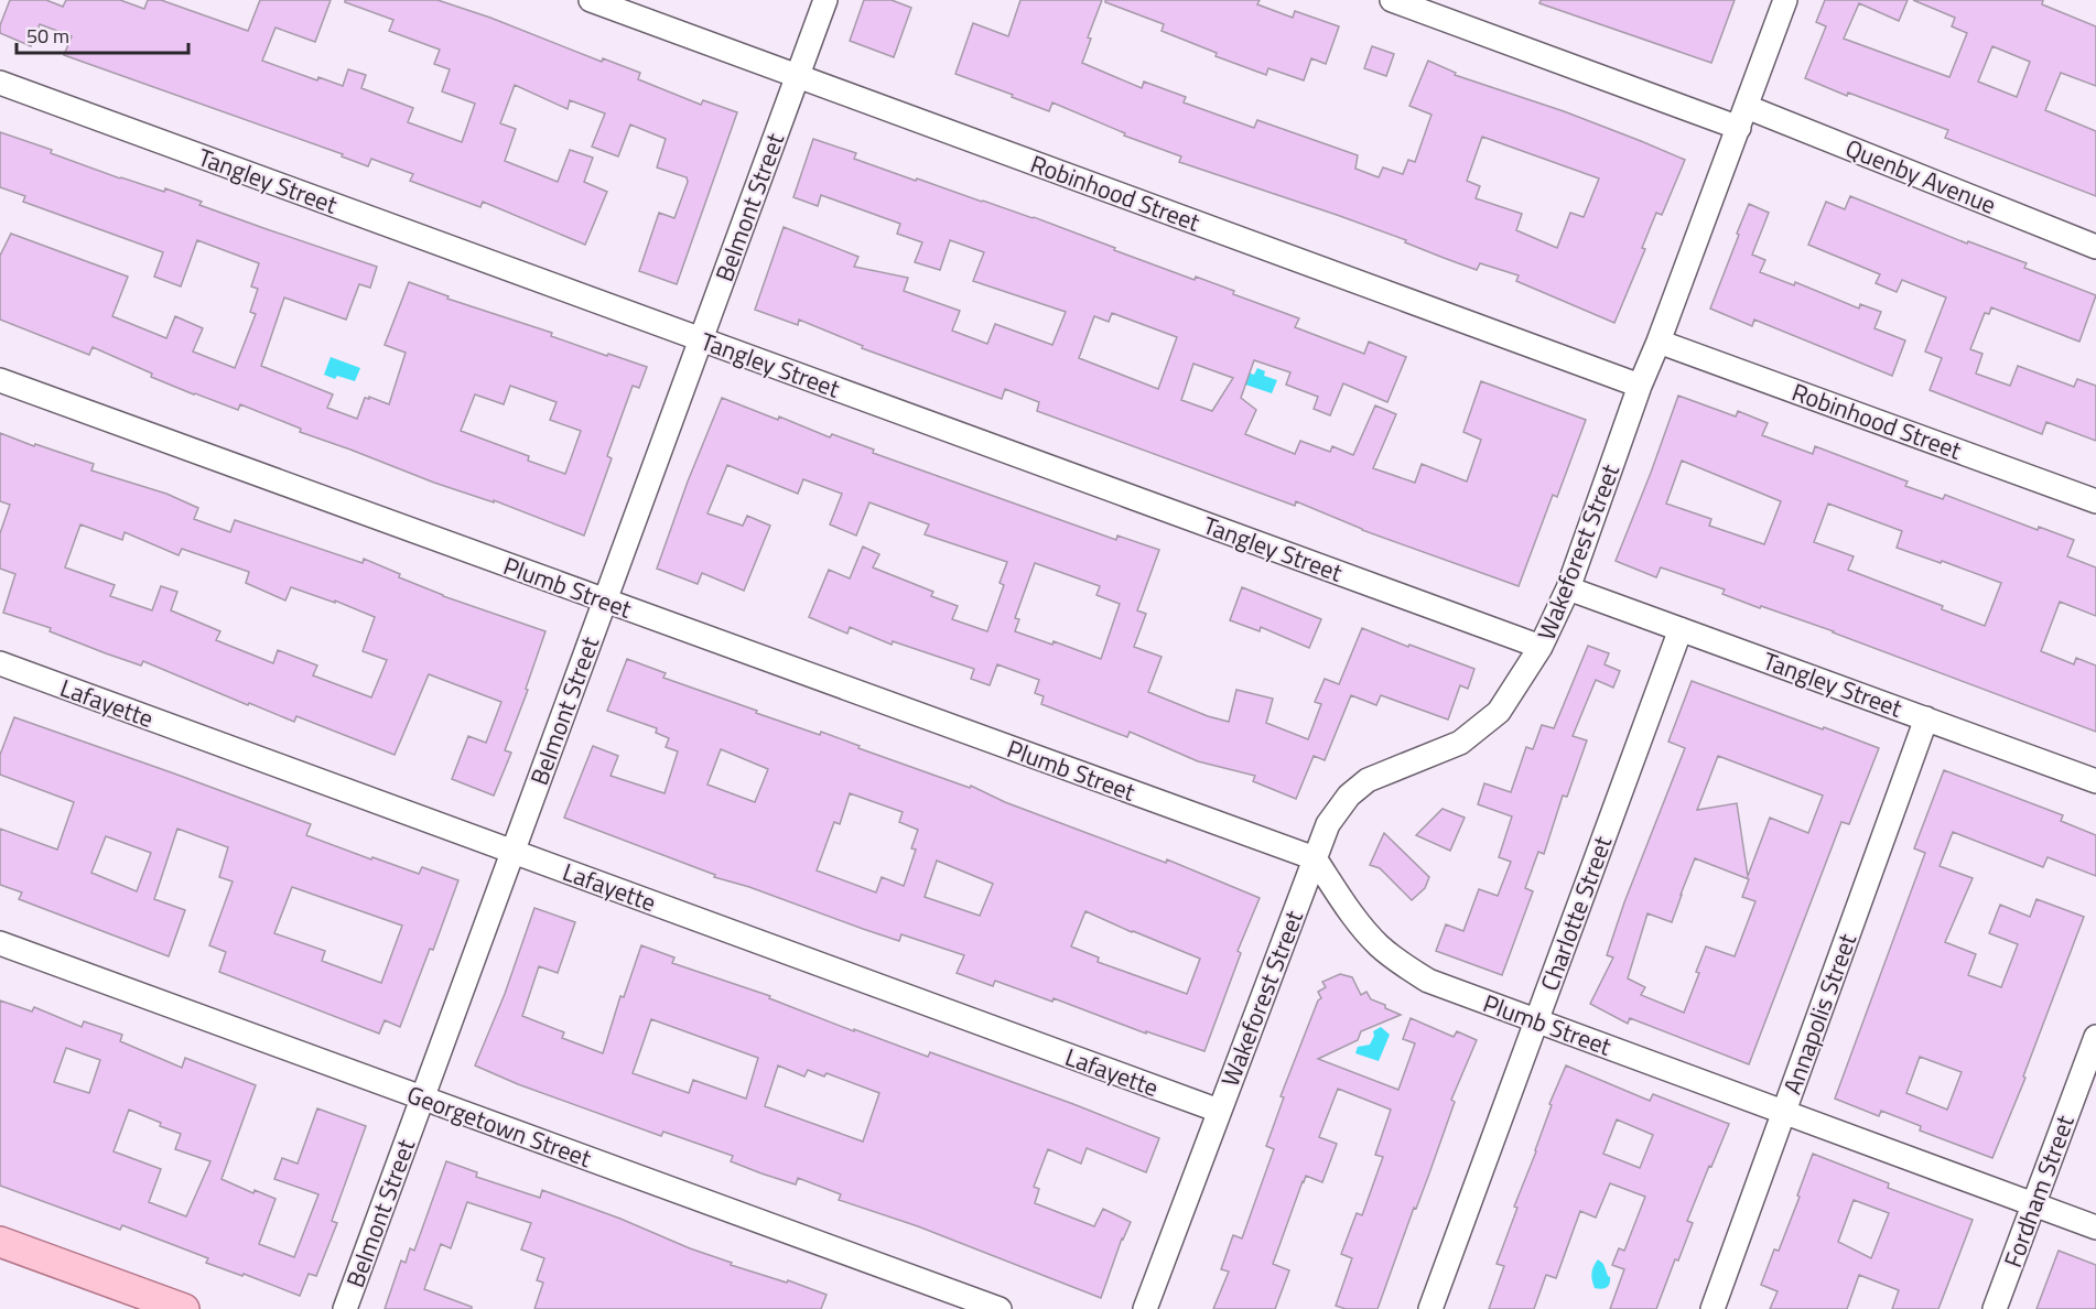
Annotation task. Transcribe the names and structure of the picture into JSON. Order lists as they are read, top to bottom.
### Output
{
  "streets": {
    "street": [
      "Quenby Avenue",
      "Tangley Street",
      "Robinhood Street",
      "Belmont Street",
      "Wakeforest Street",
      "Plumb Street",
      "Lafayette",
      "Charlotte Street",
      "Annapolis Street",
      "Georgetown Street",
      "Fordham Street"
    ]
  },
  "crossings": [
    ["Quenby Avenue", "Wakeforest Street"],
    ["Tangley Street", "Belmont Street"],
    ["Tangley Street", "Wakeforest Street"],
    ["Tangley Street", "Charlotte Street"],
    ["Tangley Street", "Annapolis Street"],
    ["Robinhood Street", "Belmont Street"],
    ["Robinhood Street", "Wakeforest Street"],
    ["Belmont Street", "Plumb Street"],
    ["Belmont Street", "Lafayette"],
    ["Belmont Street", "Georgetown Street"],
    ["Wakeforest Street", "Plumb Street"],
    ["Wakeforest Street", "Lafayette"],
    ["Plumb Street", "Charlotte Street"],
    ["Plumb Street", "Annapolis Street"],
    ["Plumb Street", "Fordham Street"]
  ],
  "scale_bar": "50 m"
}
